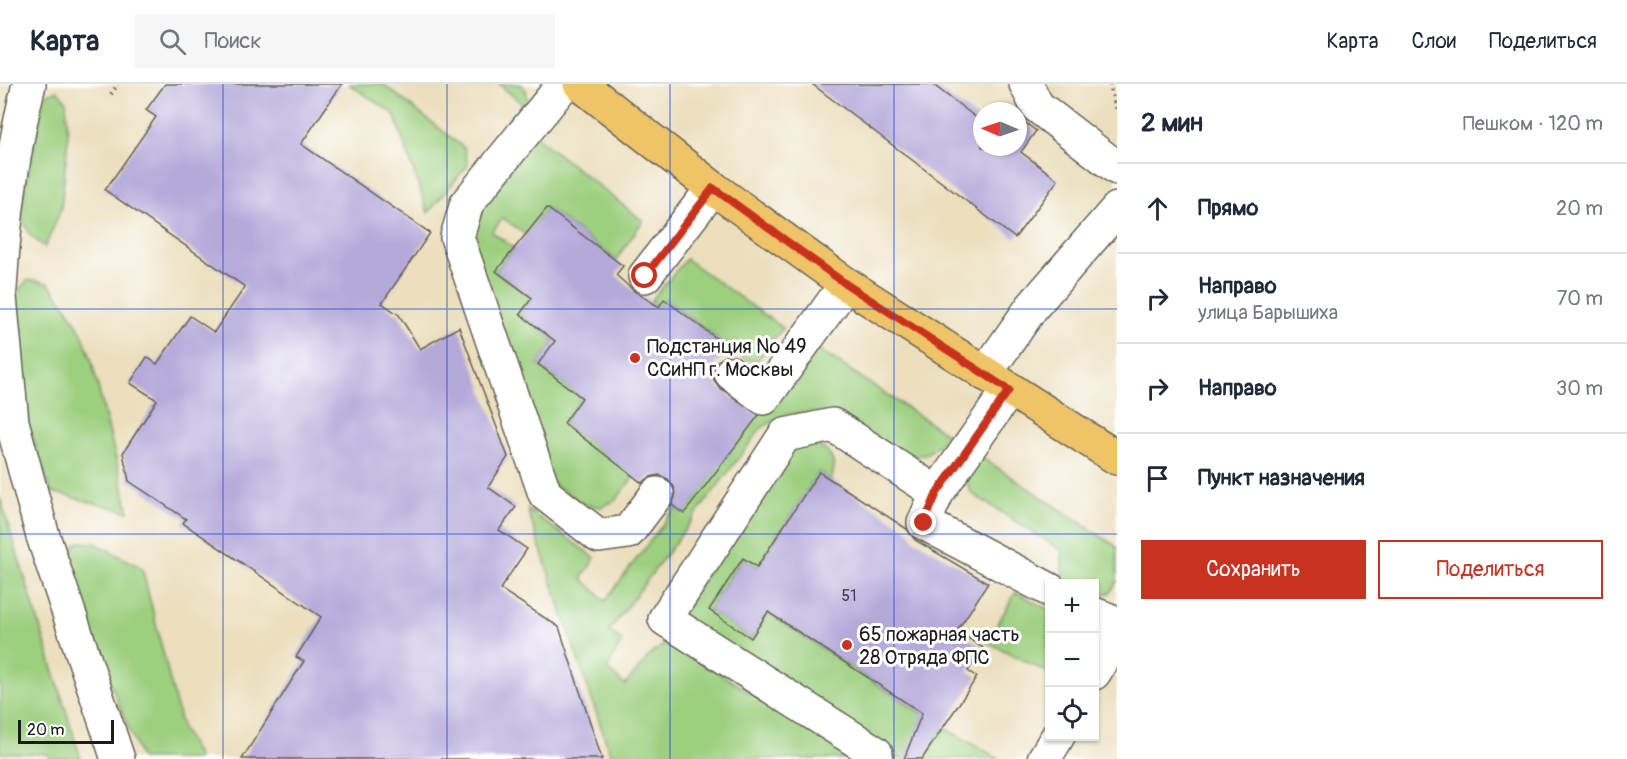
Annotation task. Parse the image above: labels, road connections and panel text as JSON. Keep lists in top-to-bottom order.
{
  "places": ["Подстанция № 49 ССиНП г. Москвы", "65 пожарная часть 28 Отряда ФПС"],
  "house_numbers": ["51"],
  "scale_bar": "20 m",
  "north": "left",
  "page": {
    "header": "Карта",
    "search": "Поиск",
    "nav": ["Карта", "Слои", "Поделиться"],
    "heading": ["2 мин", "Пешком · 120 m"],
    "list": [
      ["Прямо", "20 m"],
      ["Направо", "улица Барышиха", "70 m"],
      ["Направо", "30 m"],
      "Пункт назначения"
    ],
    "buttons": ["Сохранить", "Поделиться"],
    "map_buttons": ["+", "−"],
    "scale": "20 m"
  }
}
